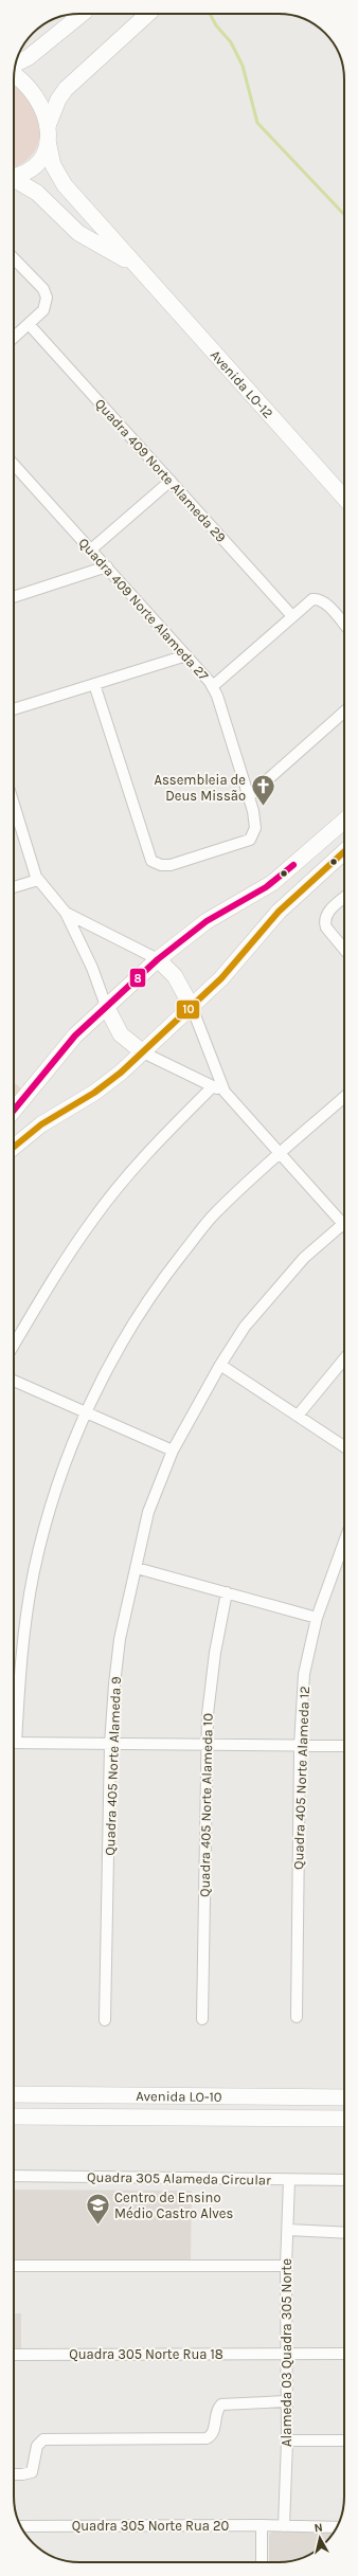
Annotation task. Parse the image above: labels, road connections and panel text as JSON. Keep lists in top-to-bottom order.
{
  "streets": {
    "street": [
      "Avenida LO-12",
      "Quadra 409 Norte Alameda 29",
      "Quadra 409 Norte Alameda 27",
      "Quadra 405 Norte Alameda 9",
      "Quadra 405 Norte Alameda 12",
      "Quadra 405 Norte Alameda 10",
      "Avenida LO-10",
      "Quadra 305 Alameda Circular",
      "Alameda 03 Quadra 305 Norte",
      "Quadra 305 Norte Rua 18",
      "Quadra 305 Norte Rua 20"
    ]
  },
  "crossings": [
    ["Quadra 305 Alameda Circular", "Alameda 03 Quadra 305 Norte"],
    ["Alameda 03 Quadra 305 Norte", "Quadra 305 Norte Rua 18"],
    ["Alameda 03 Quadra 305 Norte", "Quadra 305 Norte Rua 20"]
  ],
  "places": {
    "church": ["Assembleia de Deus Missão"],
    "school or university": ["Centro de Ensino Médio Castro Alves"]
  },
  "lines": ["transit line 10", "transit line 8"],
  "north": "top"
}
